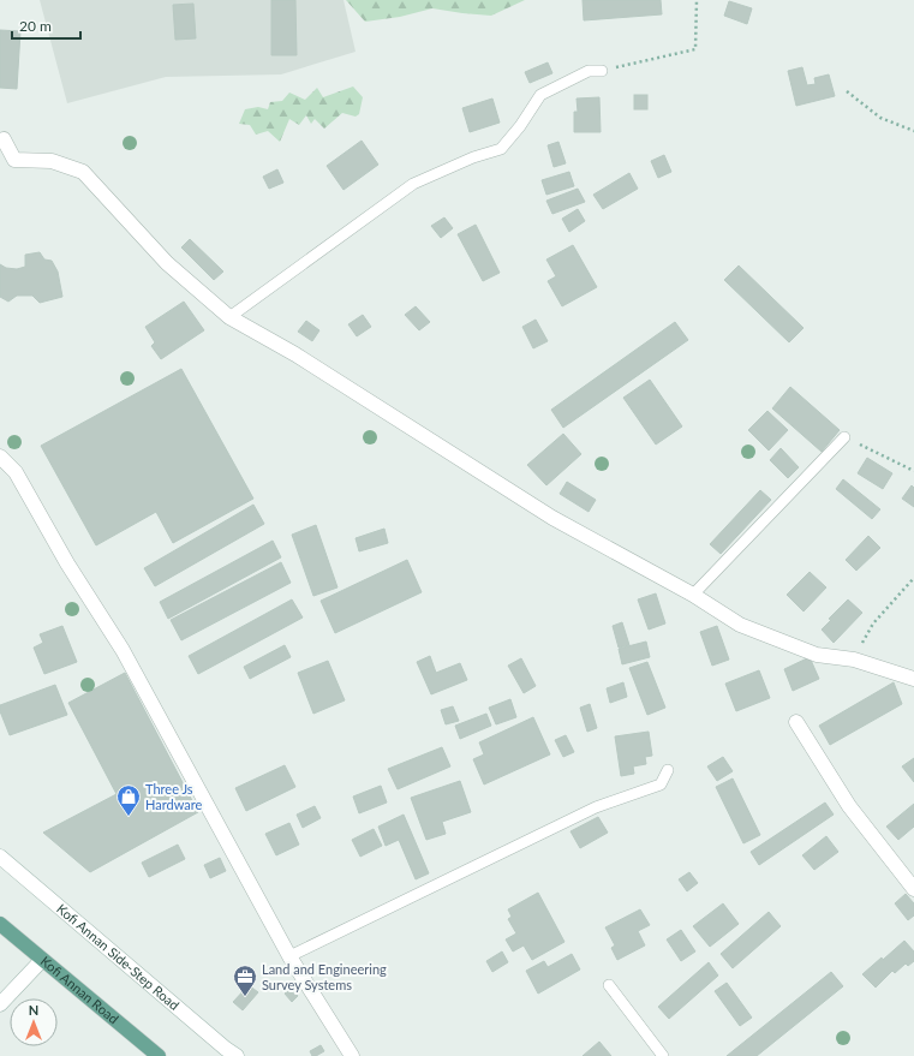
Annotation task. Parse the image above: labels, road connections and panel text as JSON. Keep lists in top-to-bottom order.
{
  "streets": {
    "main road": ["Kofi Annan Road"],
    "street": ["Kofi Annan Side-Step Road"]
  },
  "places": {
    "shop": ["Three Js Hardware"],
    "office": ["Land and Engineering Survey Systems"]
  },
  "scale_bar": "20 m",
  "north": "top"
}
